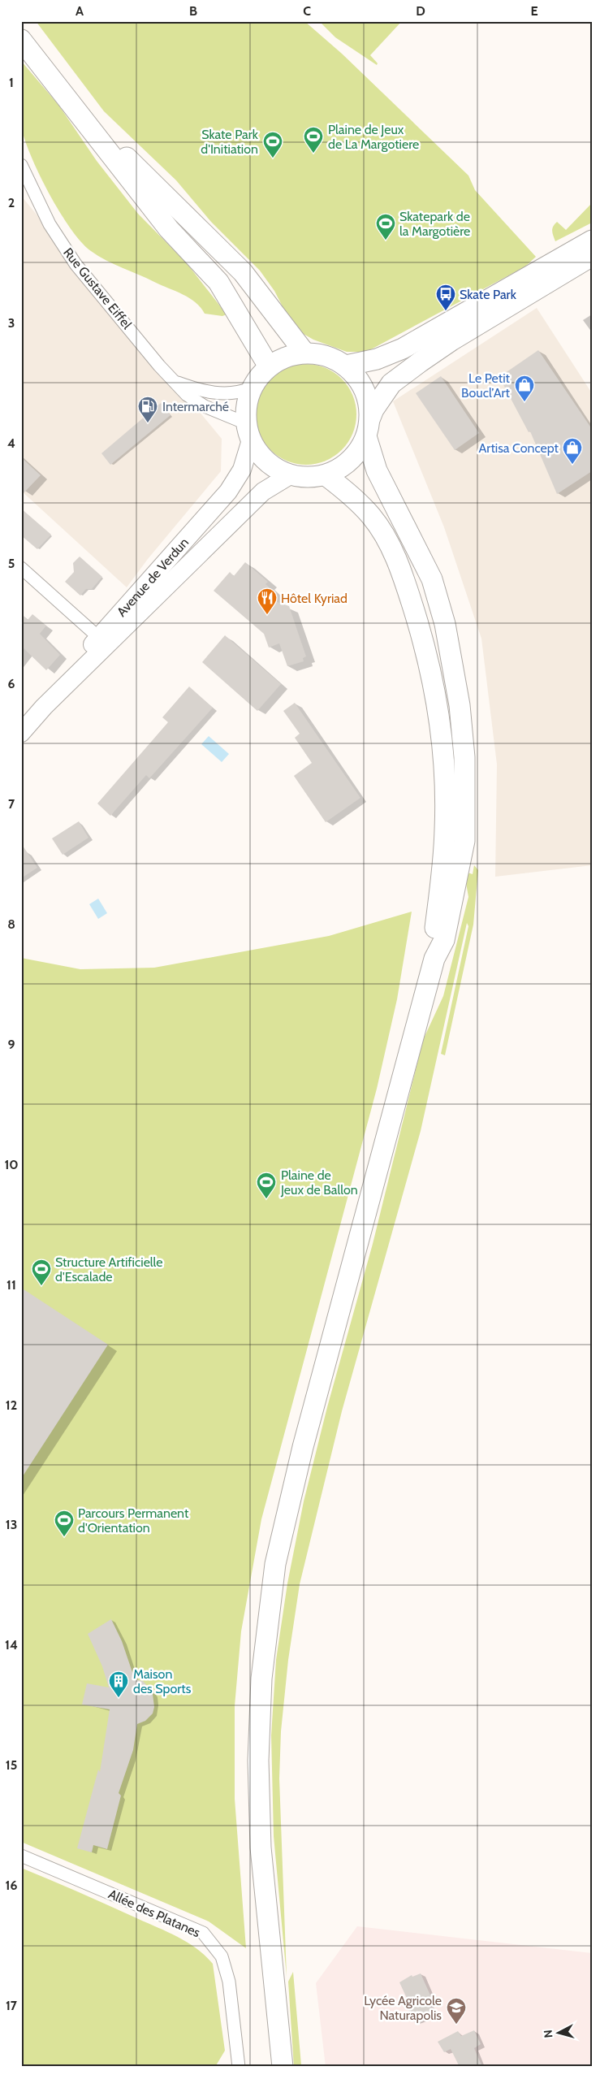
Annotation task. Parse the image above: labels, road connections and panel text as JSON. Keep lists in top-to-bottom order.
{
  "streets": {
    "main road": ["Avenue de Verdun"],
    "street": ["Rue Gustave Eiffel", "Allée des Platanes"]
  },
  "crossings": [
    ["Rue Gustave Eiffel", "Avenue de Verdun"]
  ],
  "places": {
    "sports": [
      "Plaine de Jeux de La Margotiere",
      "Skate Park d'Initiation",
      "Skatepark de la Margotière",
      "Plaine de Jeux de Ballon",
      "Structure Artificielle d'Escalade",
      "Parcours Permanent d'Orientation"
    ],
    "bus stop": ["Skate Park"],
    "shop": ["Le Petit Boucl’Art", "Artisa Concept"],
    "fuel station": ["Intermarché"],
    "restaurant": ["Hôtel Kyriad"],
    "building": ["Maison des Sports"],
    "school or university": ["Lycée Agricole Naturapolis"]
  },
  "north": "left",
  "grid": {
    "columns": [
      "A",
      "B",
      "C",
      "D",
      "E"
    ],
    "rows": [
      "1",
      "2",
      "3",
      "4",
      "5",
      "6",
      "7",
      "8",
      "9",
      "10",
      "11",
      "12",
      "13",
      "14",
      "15",
      "16",
      "17"
    ]
  }
}
